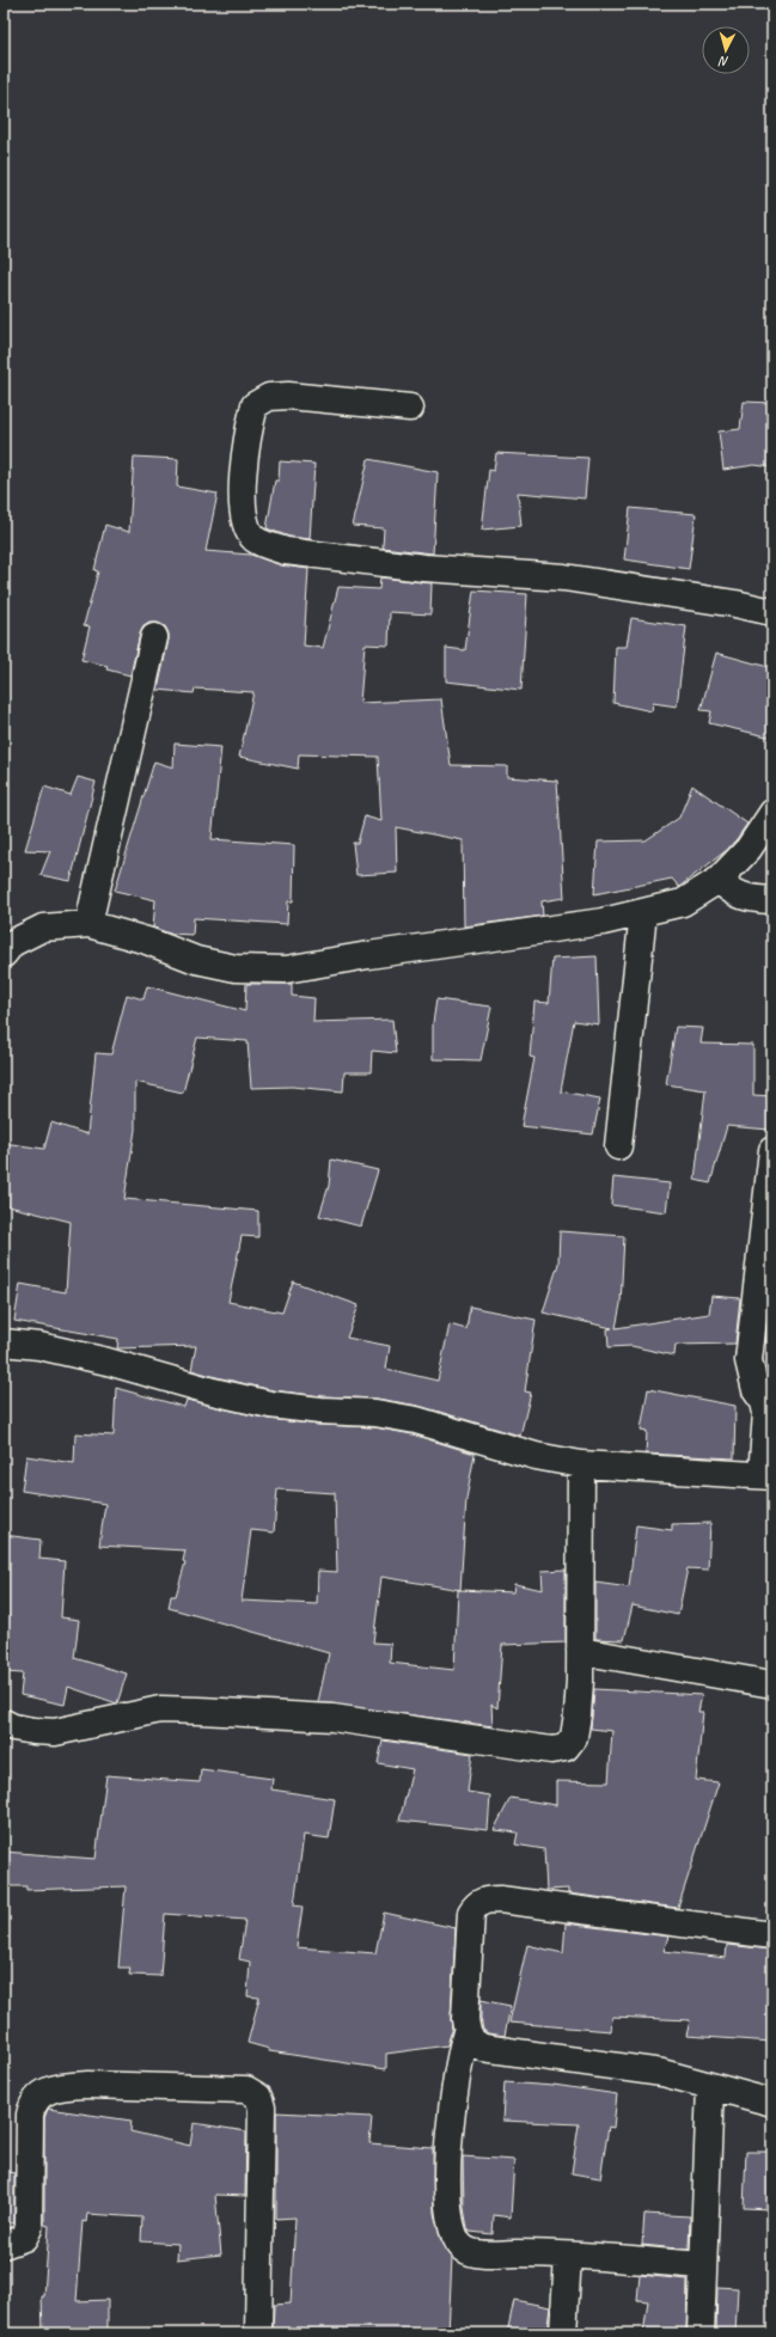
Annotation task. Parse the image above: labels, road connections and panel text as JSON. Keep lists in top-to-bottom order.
{
  "north": "bottom"
}
